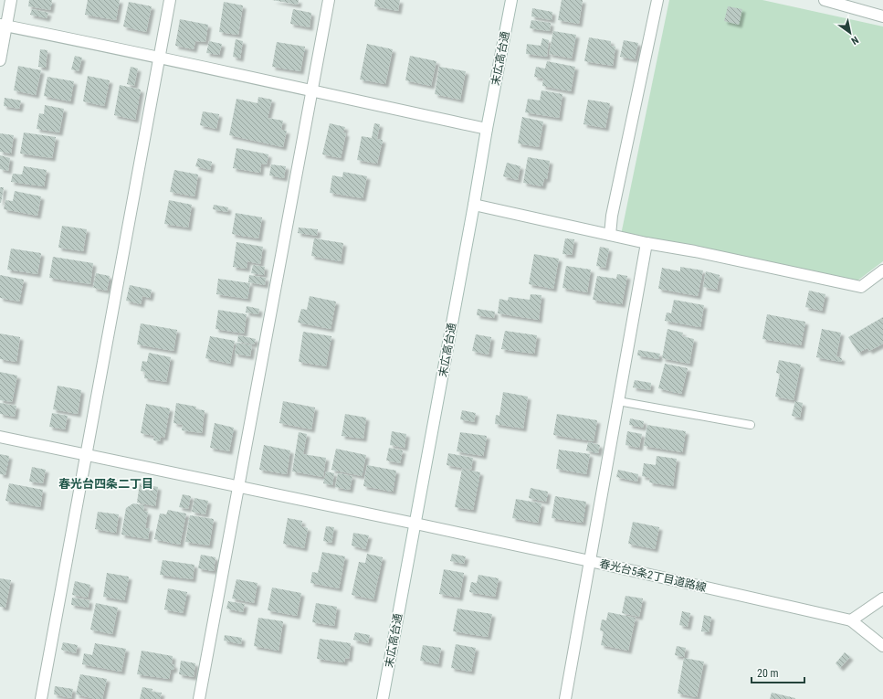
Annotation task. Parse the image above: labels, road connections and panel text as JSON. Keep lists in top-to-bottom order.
{
  "streets": {
    "street": ["末広高台通", "春光台5条2丁目道路線"]
  },
  "crossings": [
    ["末広高台通", "春光台5条2丁目道路線"]
  ],
  "districts": ["春光台四条二丁目"],
  "scale_bar": "20 m",
  "north": "bottom right"
}
